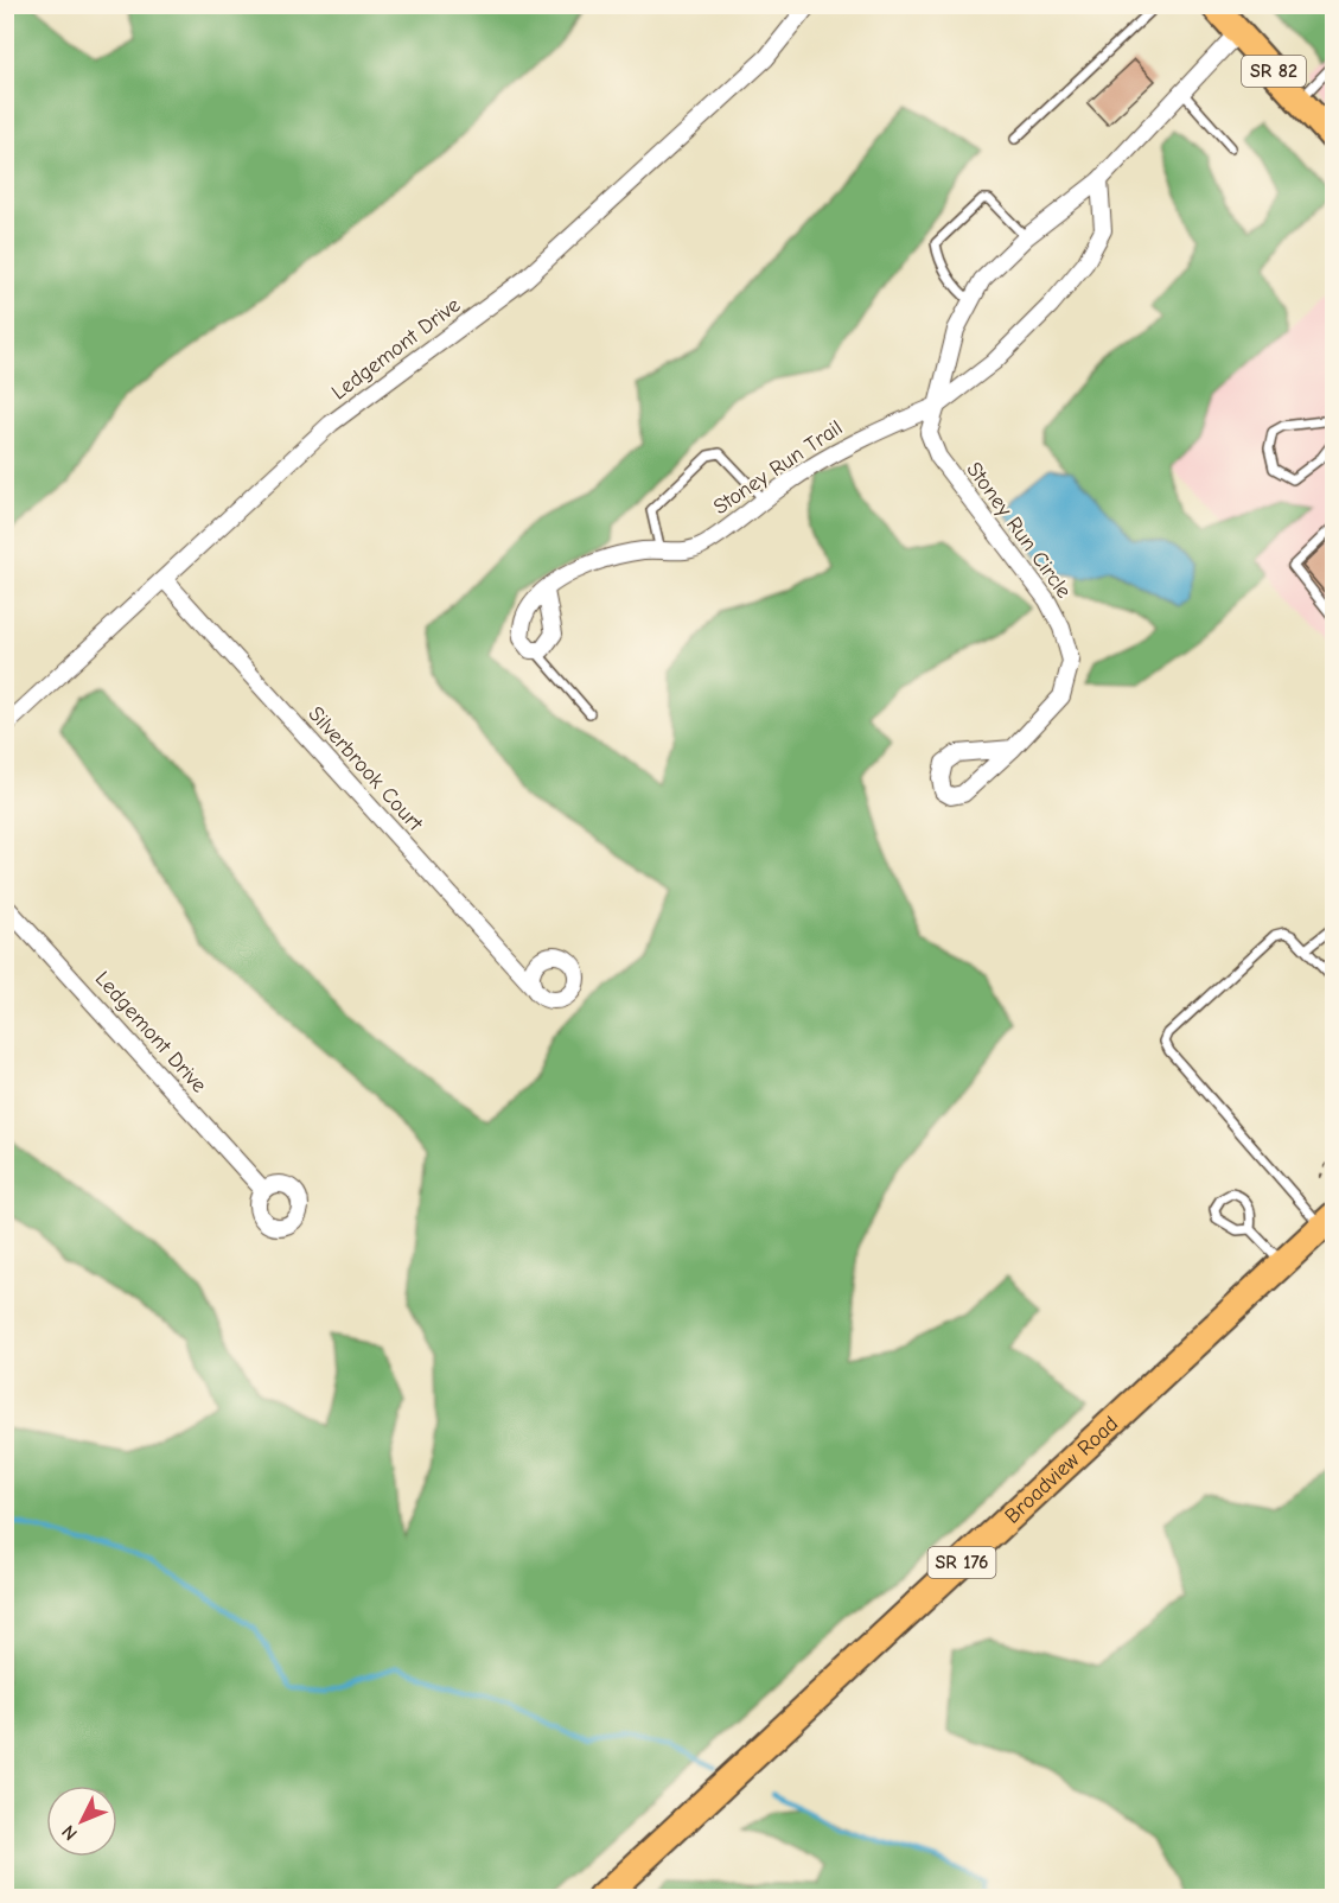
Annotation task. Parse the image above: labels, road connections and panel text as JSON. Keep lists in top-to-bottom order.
{
  "streets": {
    "main road": ["SR 82", "Broadview Road", "SR 176"],
    "street": [
      "Ledgemont Drive",
      "Stoney Run Trail",
      "Stoney Run Circle",
      "Silverbrook Court"
    ]
  },
  "crossings": [
    ["Ledgemont Drive", "Silverbrook Court"],
    ["Stoney Run Trail", "Stoney Run Circle"]
  ],
  "north": "bottom left"
}
